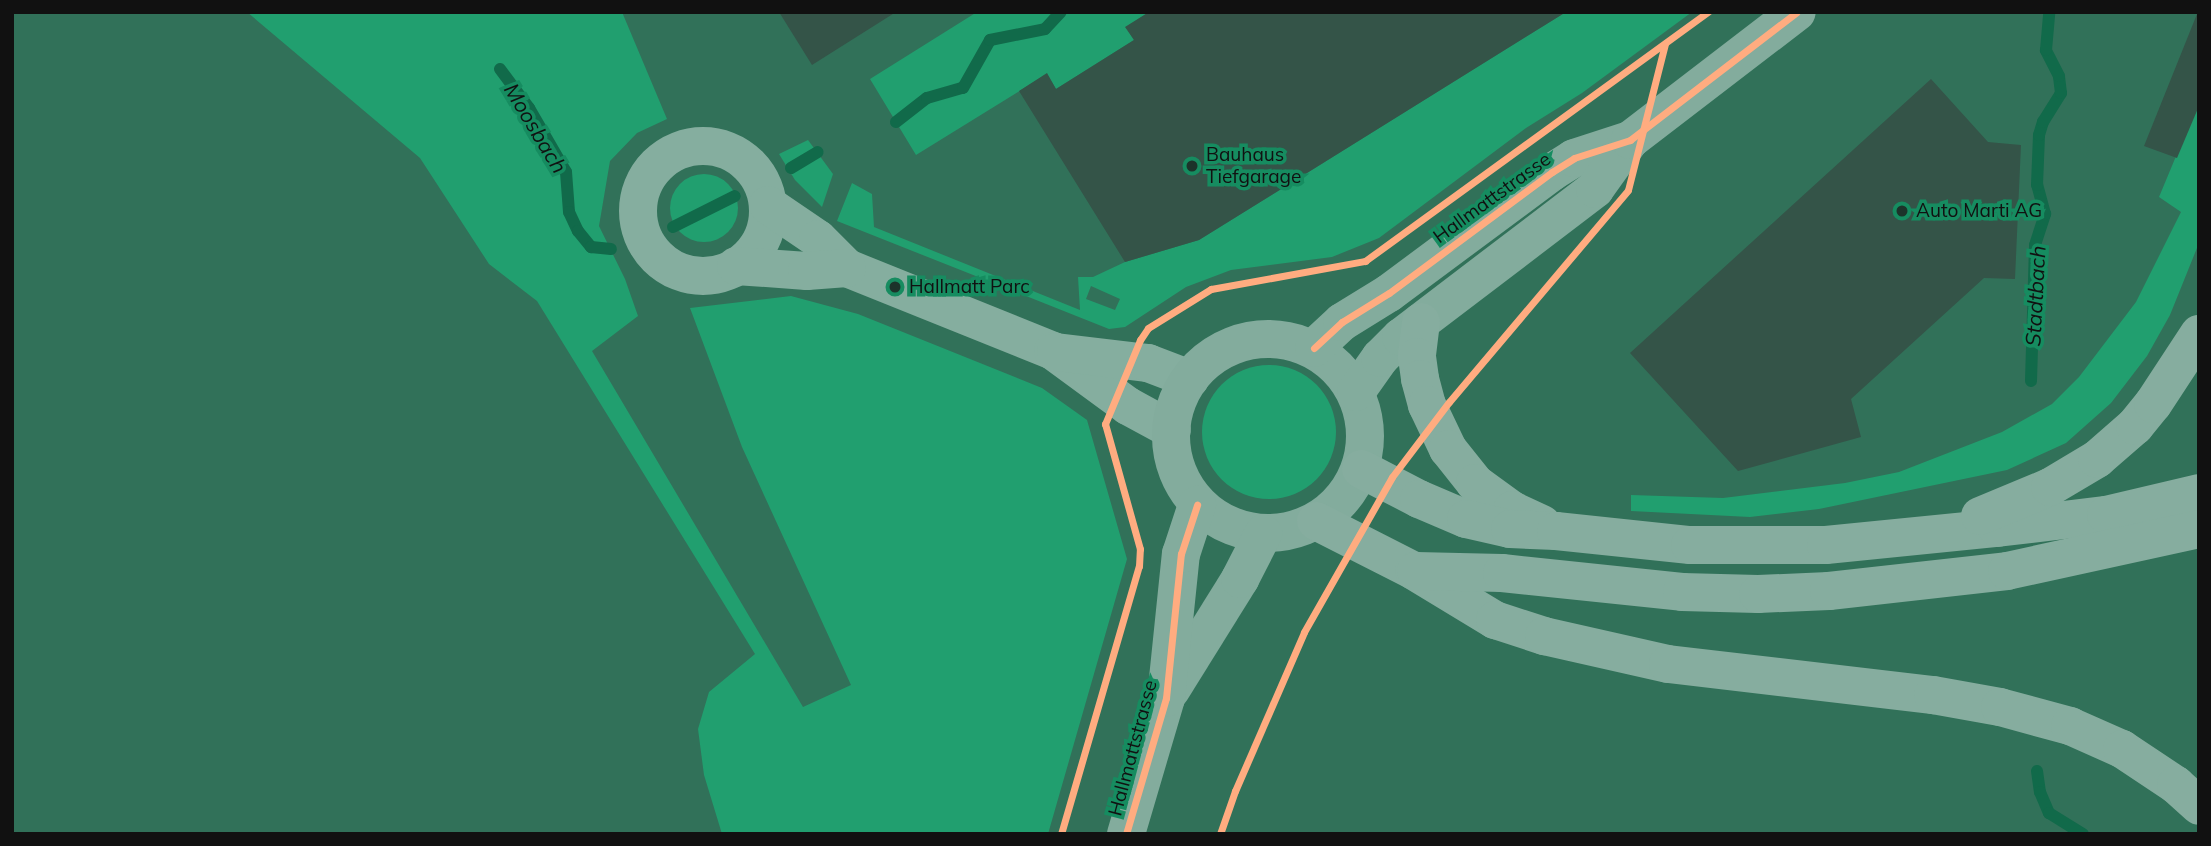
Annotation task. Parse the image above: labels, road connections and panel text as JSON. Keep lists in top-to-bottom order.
{
  "streets": {
    "main road": ["Hallmattstrasse"]
  },
  "water": ["Moosbach", "Stadtbach"],
  "places": ["Bauhaus Tiefgarage", "Auto Marti AG", "Hallmatt Parc"]
}
